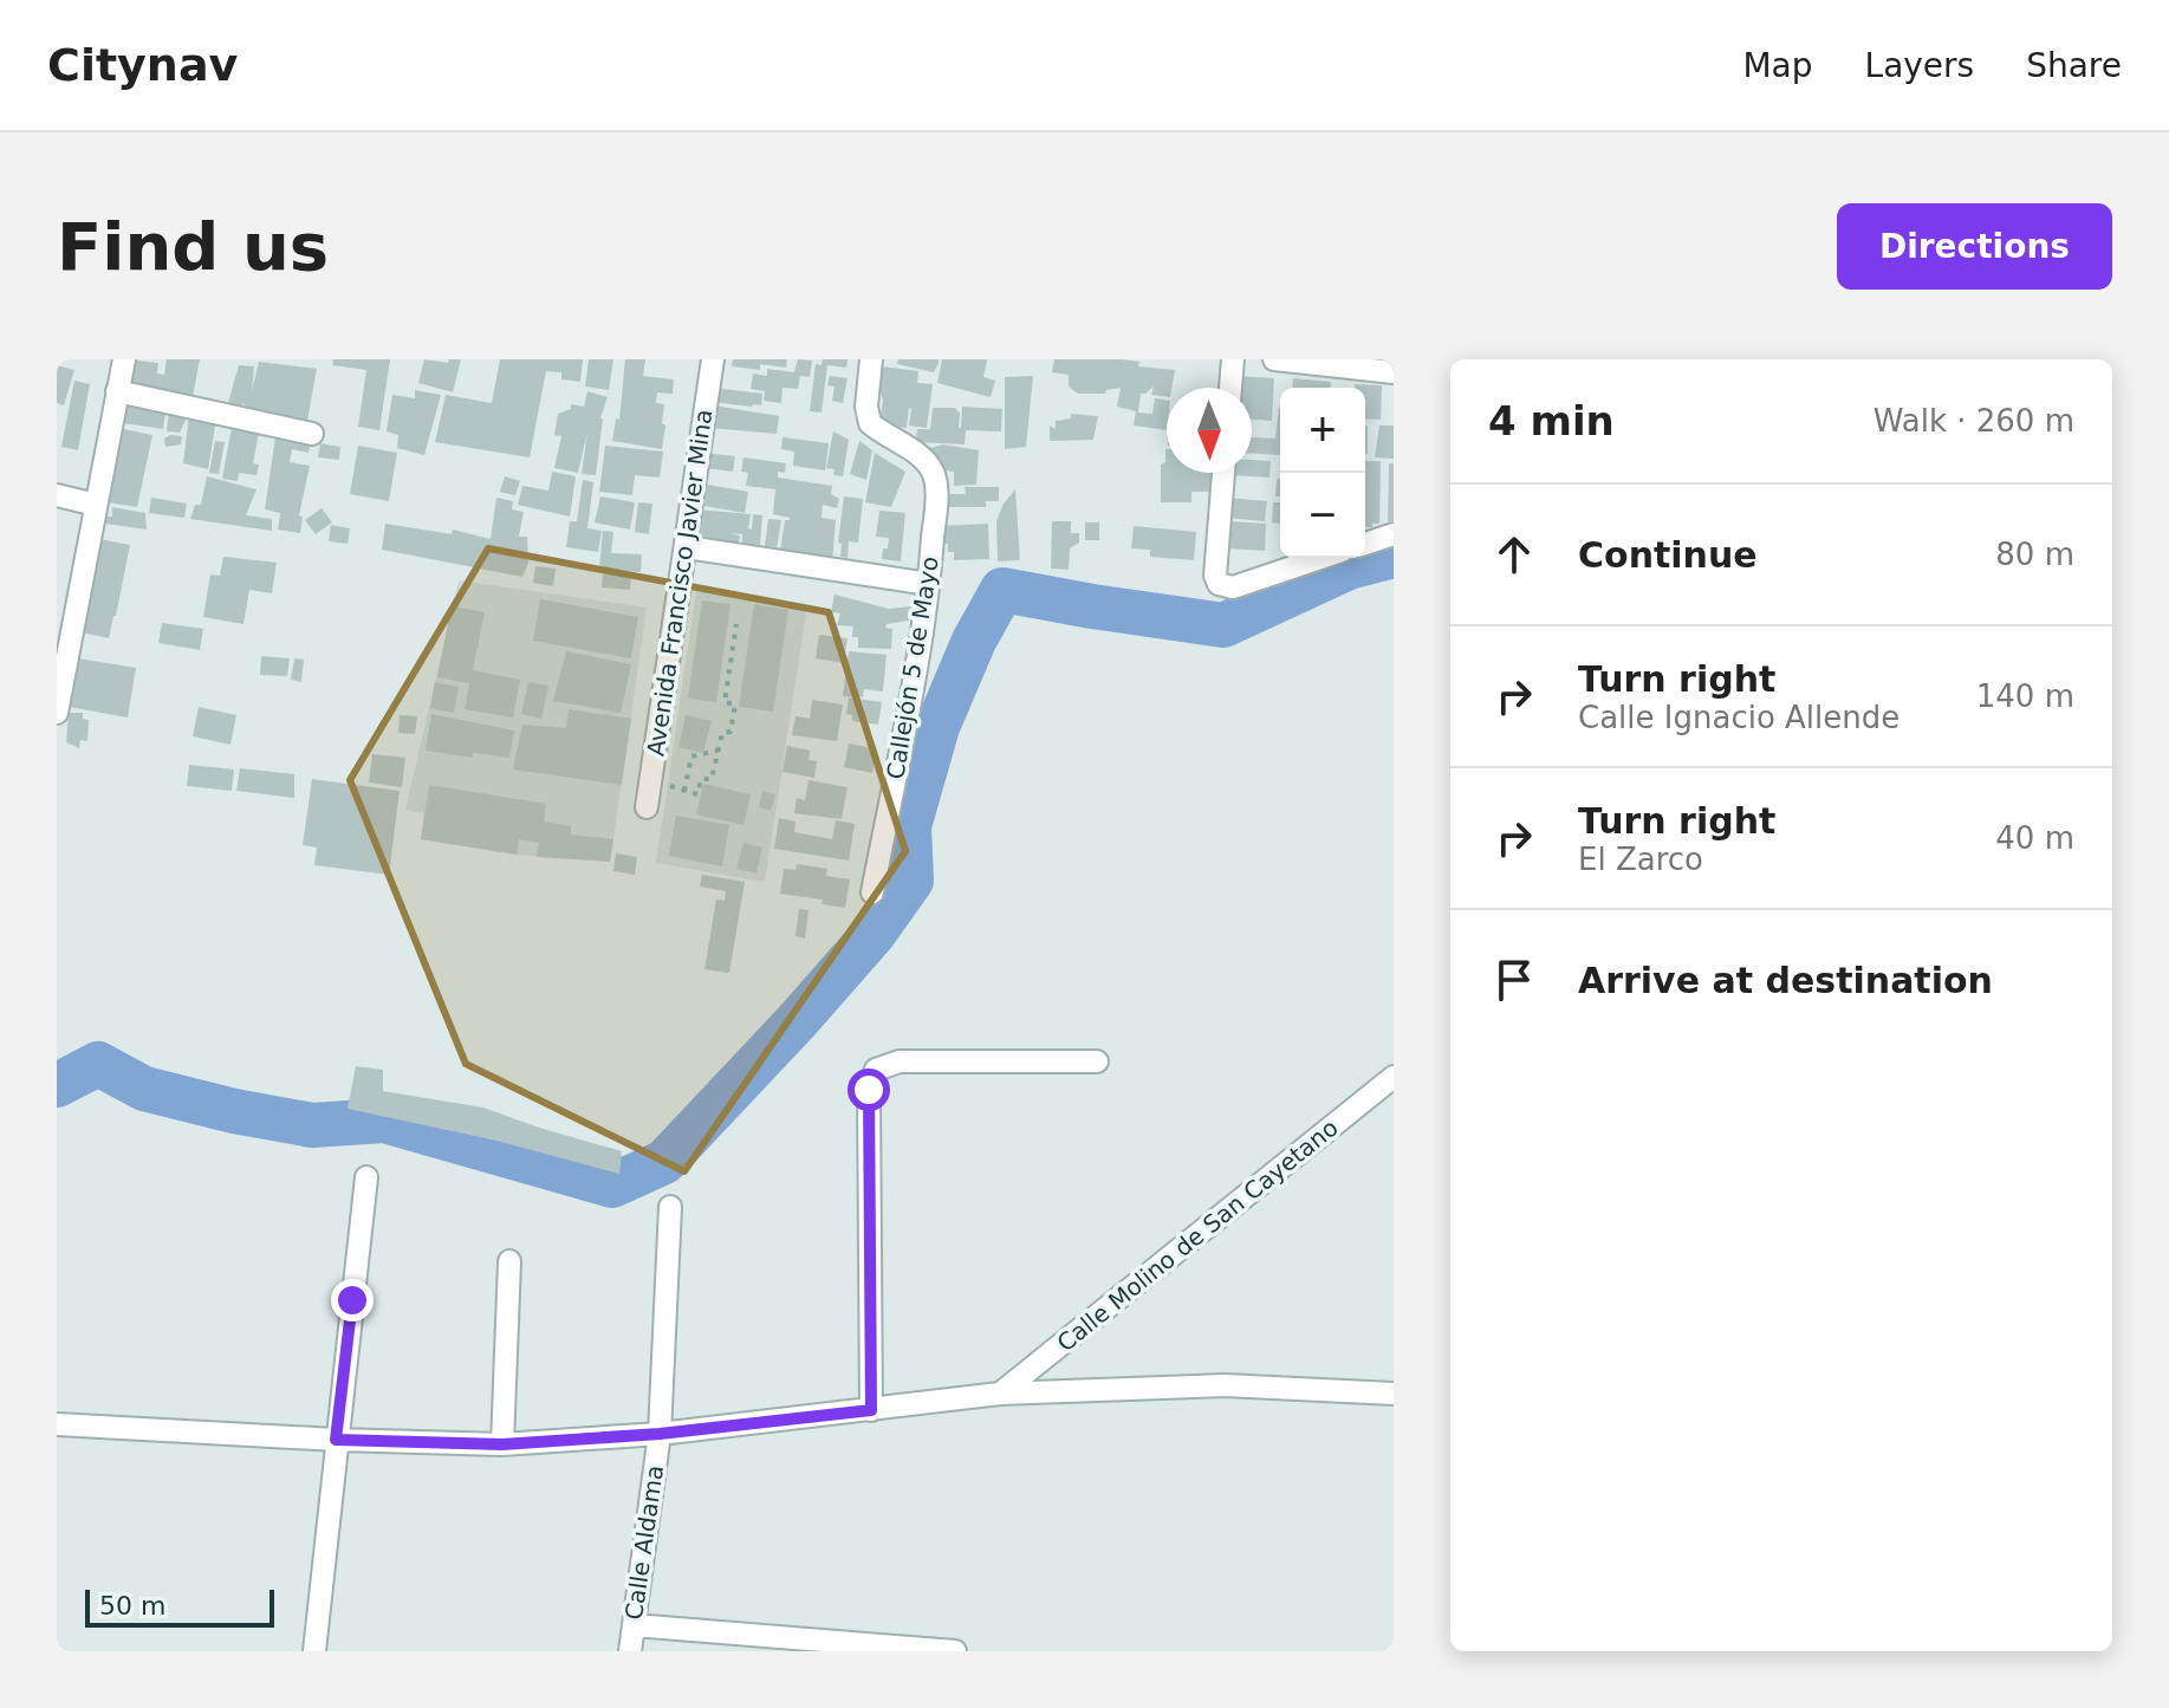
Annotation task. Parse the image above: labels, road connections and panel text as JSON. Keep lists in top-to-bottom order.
{
  "streets": {
    "street": [
      "Avenida Francisco Javier Mina",
      "Callejón 5 de Mayo",
      "Calle Molino de San Cayetano",
      "Calle Aldama"
    ]
  },
  "scale_bar": "50 m",
  "north": "bottom",
  "page": {
    "header": "Citynav",
    "nav": ["Map", "Layers", "Share"],
    "buttons": "Directions",
    "title": "Find us",
    "heading": ["4 min", "Walk · 260 m"],
    "map_buttons": ["+", "−"],
    "list": [
      ["Continue", "80 m"],
      ["Turn right", "Calle Ignacio Allende", "140 m"],
      ["Turn right", "El Zarco", "40 m"],
      "Arrive at destination"
    ],
    "scale": "50 m"
  }
}
